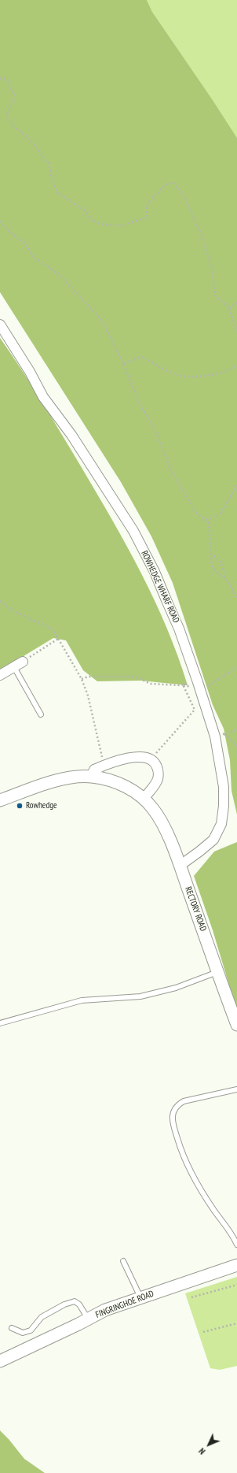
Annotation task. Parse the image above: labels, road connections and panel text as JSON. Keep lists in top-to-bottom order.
{
  "streets": {
    "street": ["ROWHEDGE WHARF ROAD", "RECTORY ROAD", "FINGRINGHOE ROAD"]
  },
  "crossings": [
    ["ROWHEDGE WHARF ROAD", "RECTORY ROAD"]
  ],
  "places": ["Rowhedge"],
  "north": "bottom left"
}
